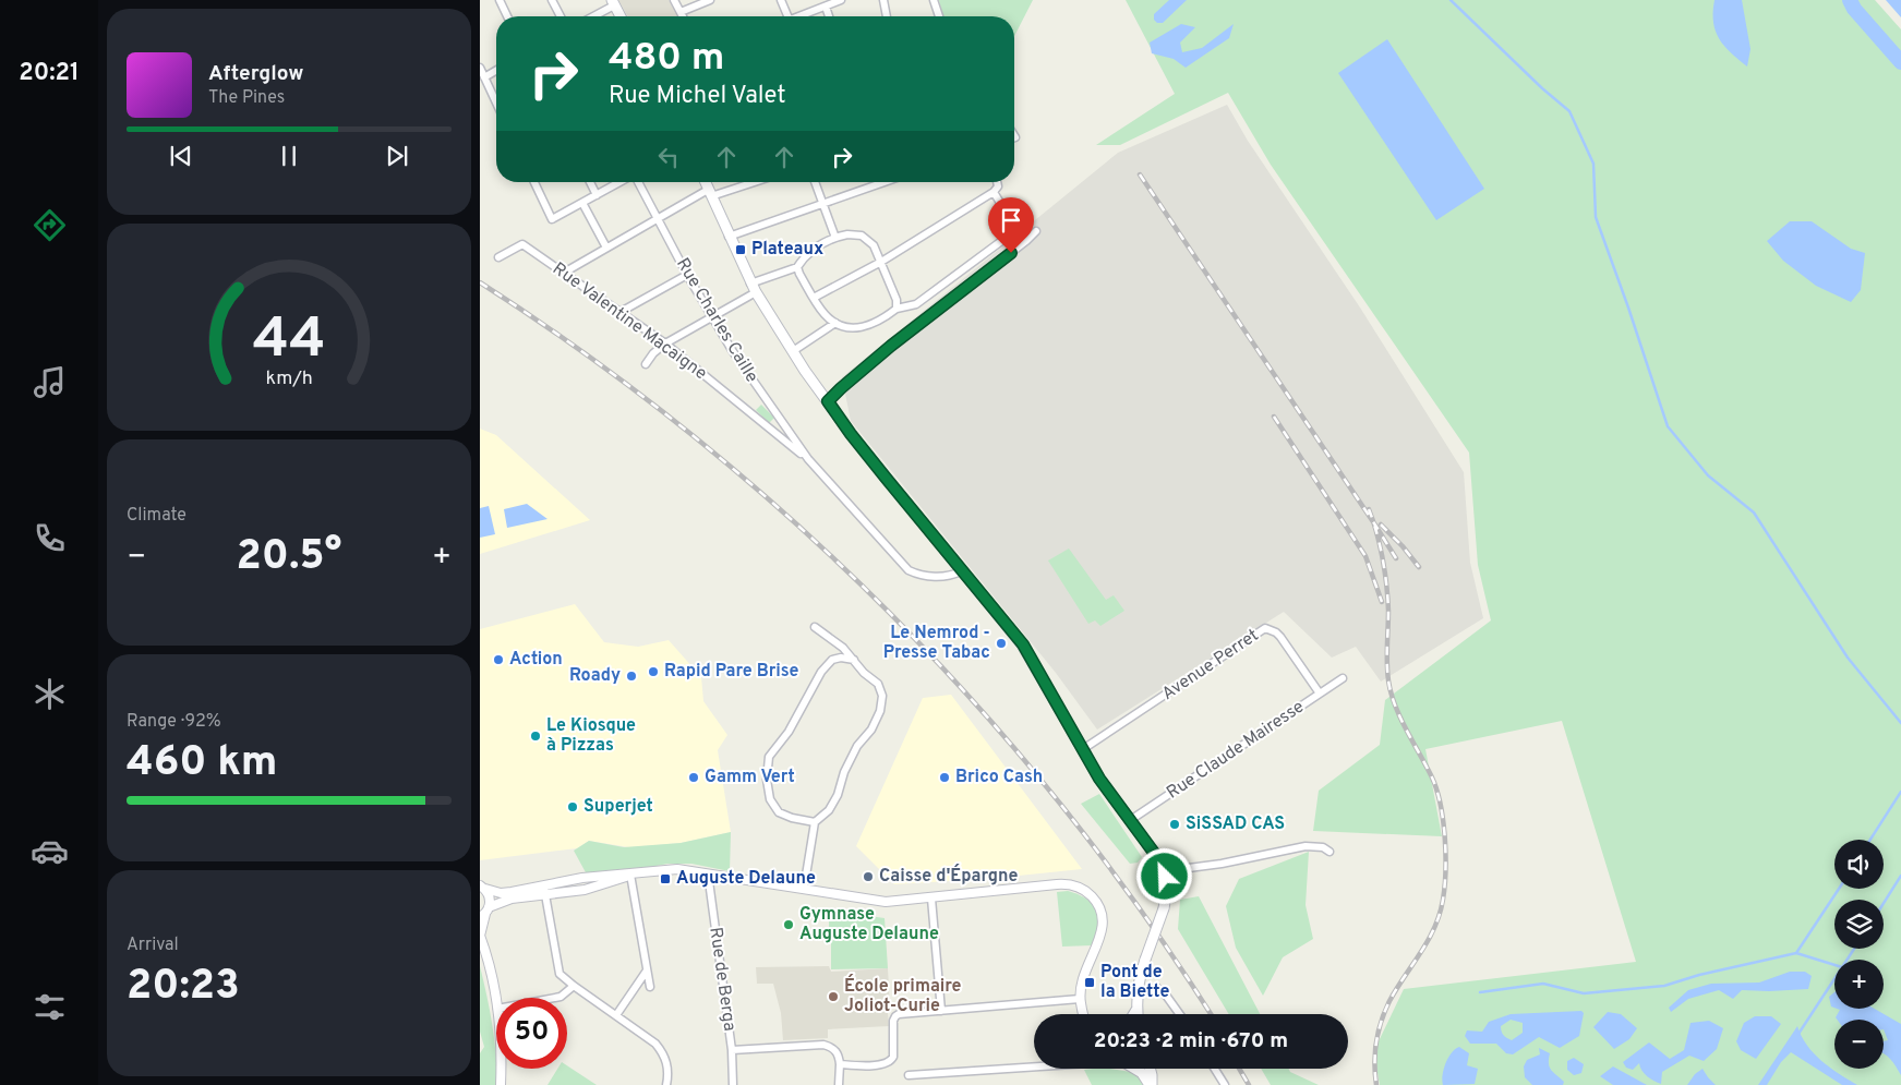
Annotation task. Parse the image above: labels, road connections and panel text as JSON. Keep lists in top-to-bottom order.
{
  "streets": {
    "street": [
      "Rue Charles Caille",
      "Rue Valentine Macaigne",
      "Avenue Perret",
      "Rue Claude Mairesse",
      "Rue de Berga"
    ]
  },
  "crossings": [
    ["Rue Charles Caille", "Rue Valentine Macaigne"],
    ["Avenue Perret", "Rue Claude Mairesse"]
  ],
  "places": {
    "transit": ["Plateaux", "Auguste Delaune", "Pont de la Biette"],
    "other": [
      "Le Nemrod - Presse Tabac",
      "Action",
      "Rapid Pare Brise",
      "Roady",
      "Le Kiosque à Pizzas",
      "Gamm Vert",
      "Brico Cash",
      "Superjet",
      "SiSSAD CAS",
      "Caisse d'Épargne",
      "Gymnase Auguste Delaune",
      "École primaire Joliot-Curie"
    ]
  },
  "page": {
    "tabs": "20:21",
    "turn": ["480 m", "Rue Michel Valet"],
    "song": ["Afterglow", "The Pines"],
    "tile": [
      "Climate",
      ["Range · 92%", "460 km"],
      ["Arrival", "20:23"]
    ],
    "heat": ["−", "20.5°", "+"],
    "map_buttons": ["+", "−"],
    "limit": "50",
    "trip": "20:23 · 2 min · 670 m",
    "gauge": ["44", "km/h"]
  }
}
